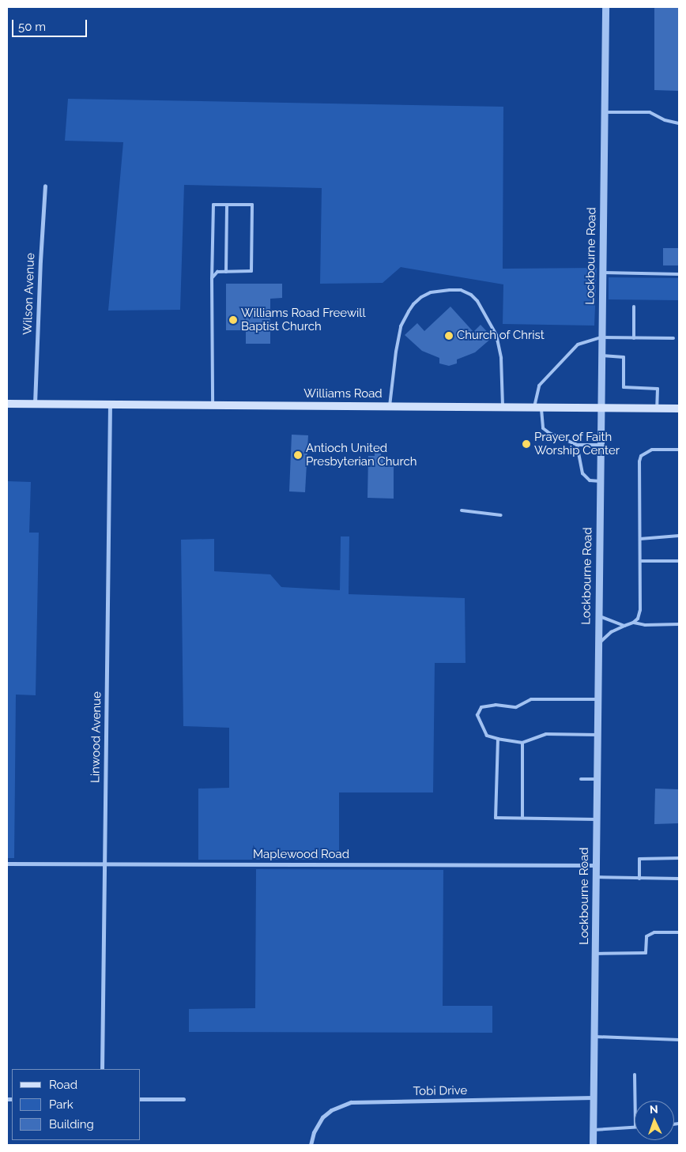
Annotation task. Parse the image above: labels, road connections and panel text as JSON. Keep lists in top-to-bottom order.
{
  "streets": {
    "main road": ["Williams Road"],
    "street": [
      "Lockbourne Road",
      "Wilson Avenue",
      "Linwood Avenue",
      "Maplewood Road",
      "Tobi Drive"
    ]
  },
  "crossings": [
    ["Lockbourne Road", "Williams Road"],
    ["Lockbourne Road", "Maplewood Road"],
    ["Lockbourne Road", "Tobi Drive"],
    ["Wilson Avenue", "Williams Road"],
    ["Williams Road", "Linwood Avenue"],
    ["Linwood Avenue", "Maplewood Road"]
  ],
  "places": [
    "Williams Road Freewill Baptist Church",
    "Church of Christ",
    "Prayer of Faith Worship Center",
    "Antioch United Presbyterian Church"
  ],
  "legend": ["Road", "Park", "Building"],
  "scale_bar": "50 m",
  "north": "top"
}
